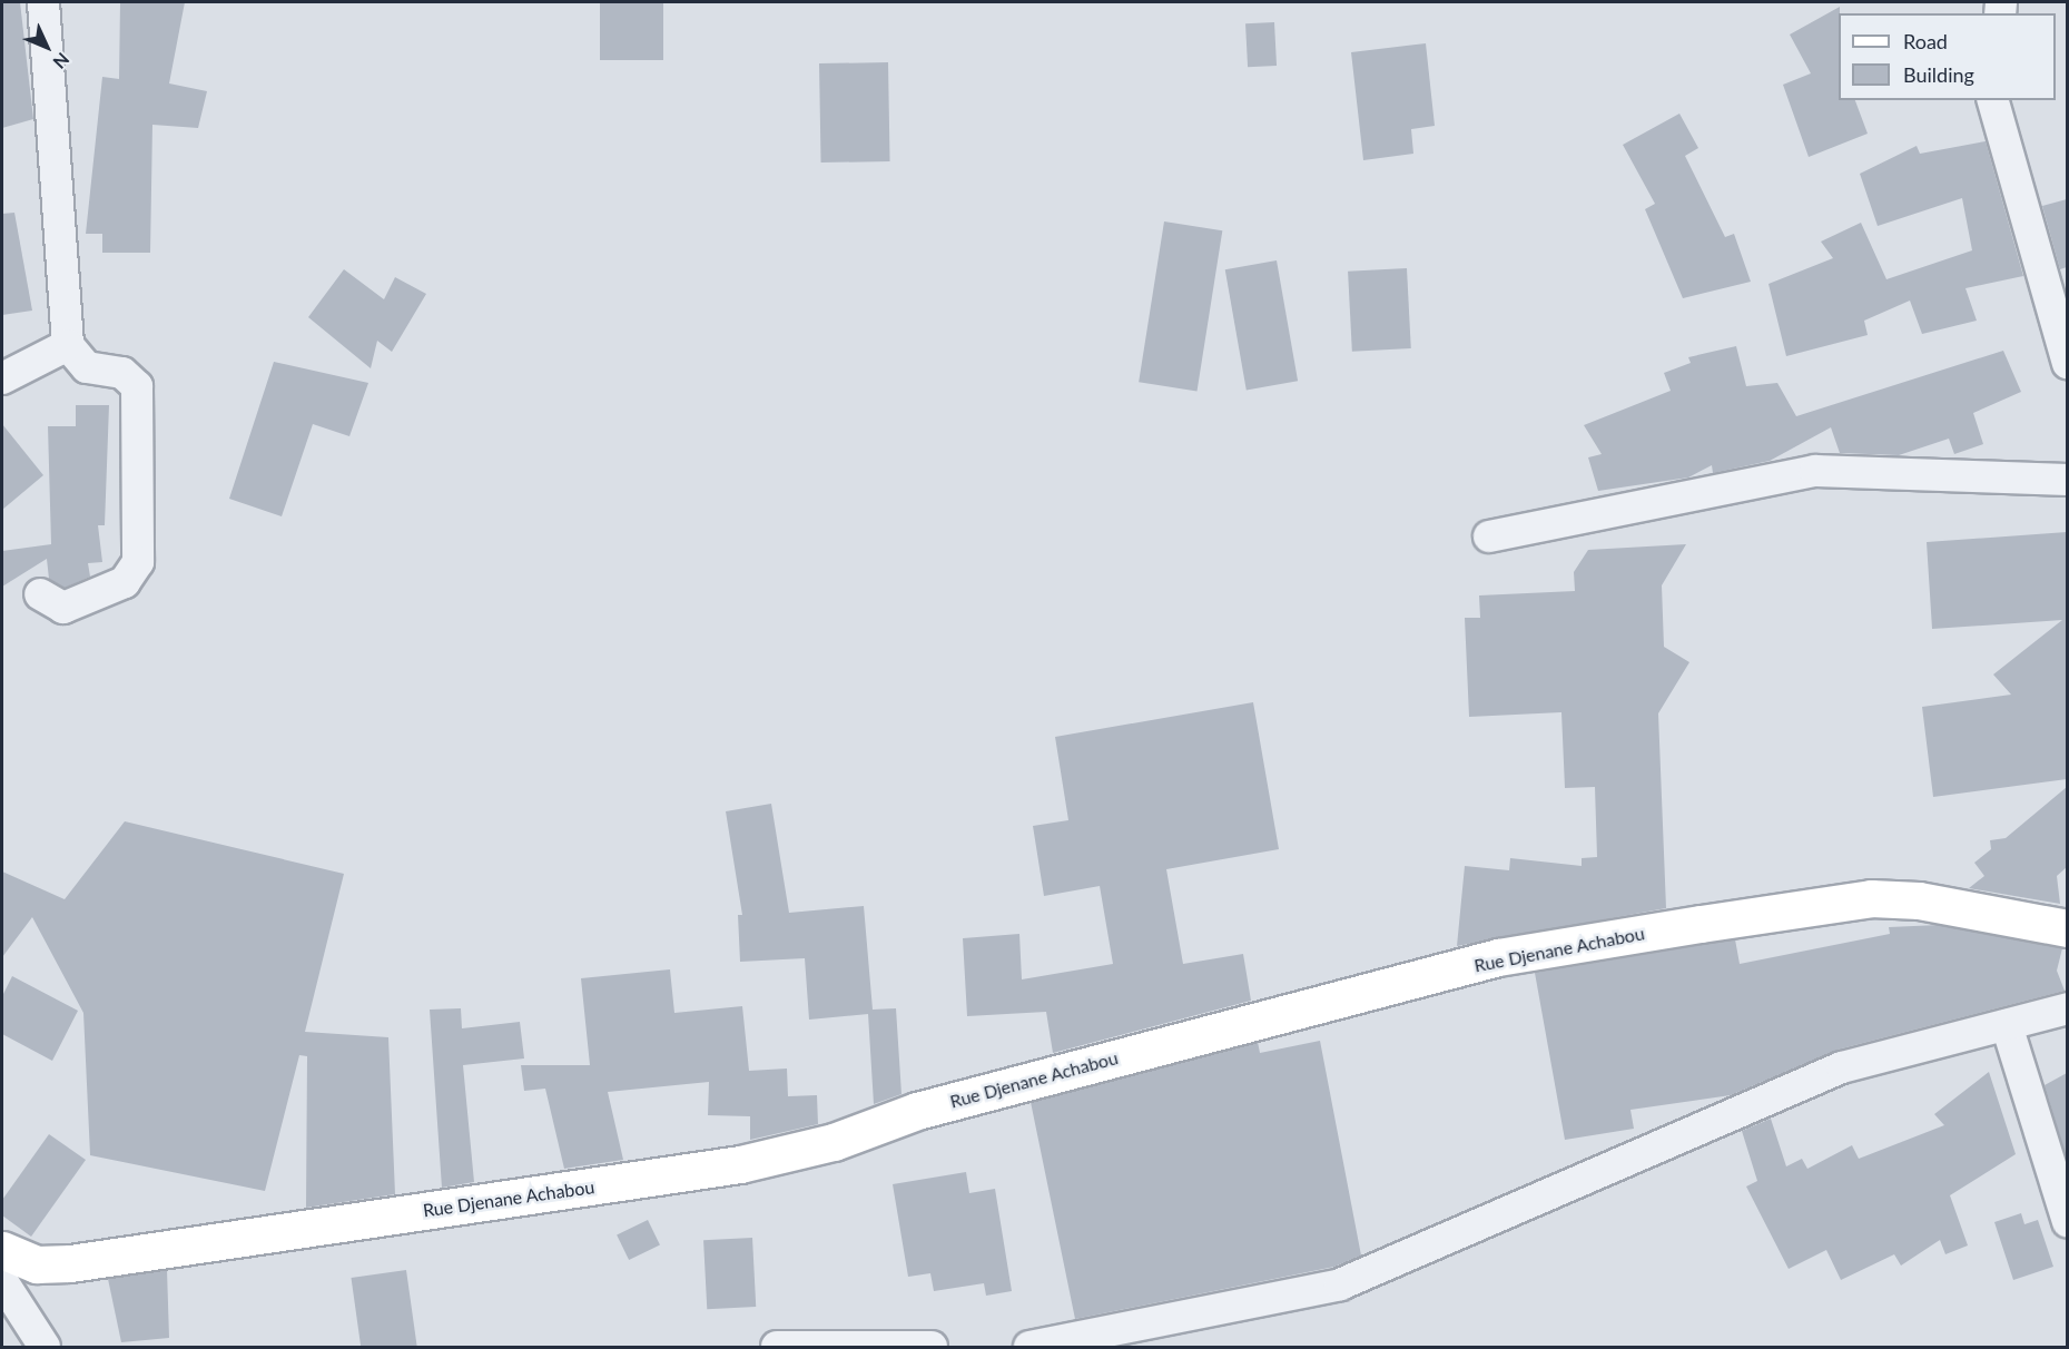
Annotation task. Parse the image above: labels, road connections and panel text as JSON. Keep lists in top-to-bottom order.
{
  "streets": {
    "main road": ["Rue Djenane Achabou"]
  },
  "legend": ["Road", "Building"],
  "north": "bottom right"
}
